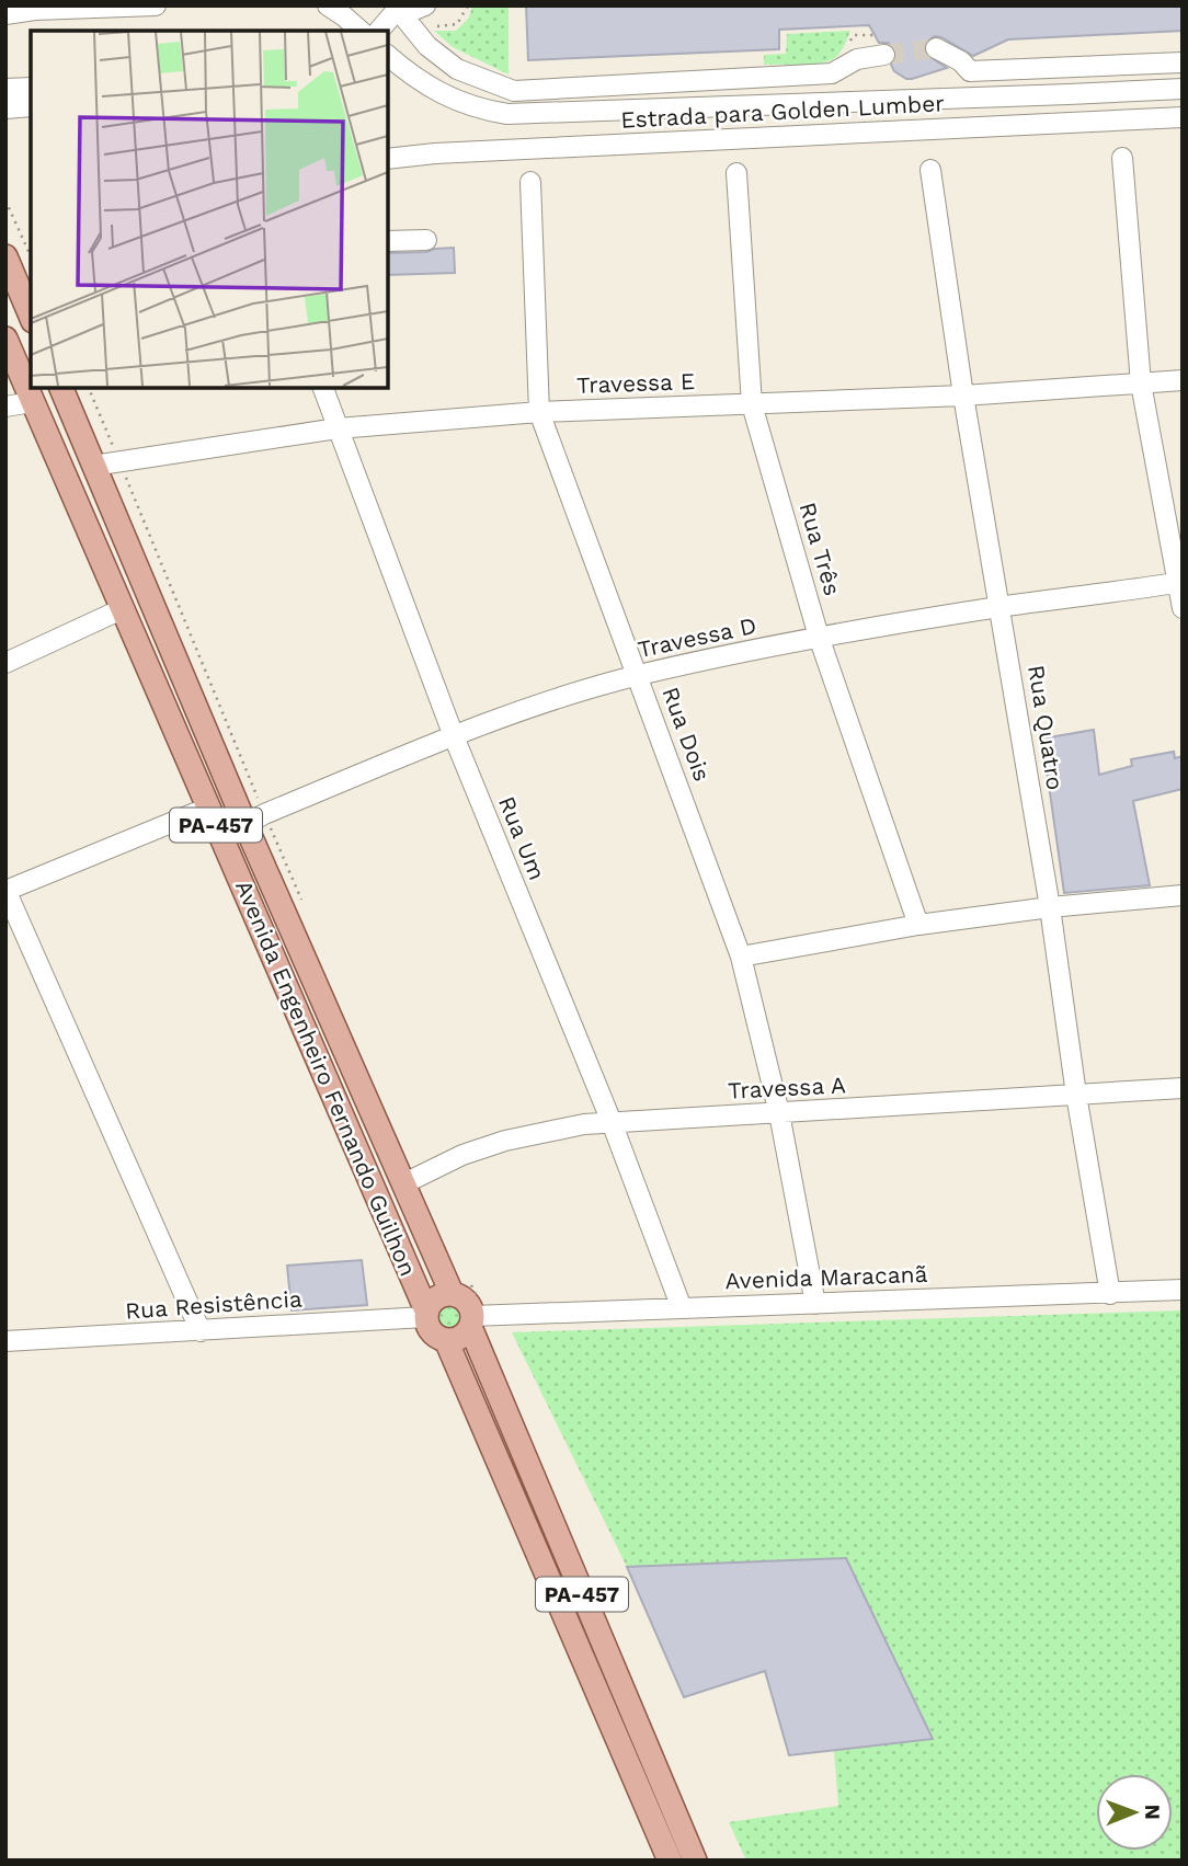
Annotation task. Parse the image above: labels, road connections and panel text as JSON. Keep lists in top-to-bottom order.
{
  "streets": {
    "main road": ["PA-457", "Avenida Engenheiro Fernando Guilhon"],
    "street": [
      "Estrada para Golden Lumber",
      "Travessa E",
      "Rua Três",
      "Travessa D",
      "Rua Quatro",
      "Rua Dois",
      "Rua Um",
      "Travessa A",
      "Avenida Maracanã",
      "Rua Resistência"
    ]
  },
  "crossings": [
    ["Travessa E", "Rua Três"],
    ["Travessa E", "Rua Quatro"],
    ["Travessa E", "Rua Dois"],
    ["Travessa E", "Rua Um"],
    ["Travessa E", "Avenida Engenheiro Fernando Guilhon"],
    ["Rua Três", "Travessa D"],
    ["Travessa D", "Rua Quatro"],
    ["Travessa D", "Rua Dois"],
    ["Travessa D", "Rua Um"],
    ["Travessa D", "Avenida Engenheiro Fernando Guilhon"],
    ["Rua Quatro", "Travessa A"],
    ["Rua Quatro", "Avenida Maracanã"],
    ["Rua Dois", "Travessa A"],
    ["Rua Dois", "Avenida Maracanã"],
    ["Rua Um", "Travessa A"],
    ["Rua Um", "Avenida Maracanã"],
    ["Avenida Engenheiro Fernando Guilhon", "Travessa A"],
    ["Avenida Engenheiro Fernando Guilhon", "Avenida Maracanã"],
    ["Avenida Engenheiro Fernando Guilhon", "Rua Resistência"],
    ["Avenida Maracanã", "Rua Resistência"]
  ],
  "north": "right"
}
